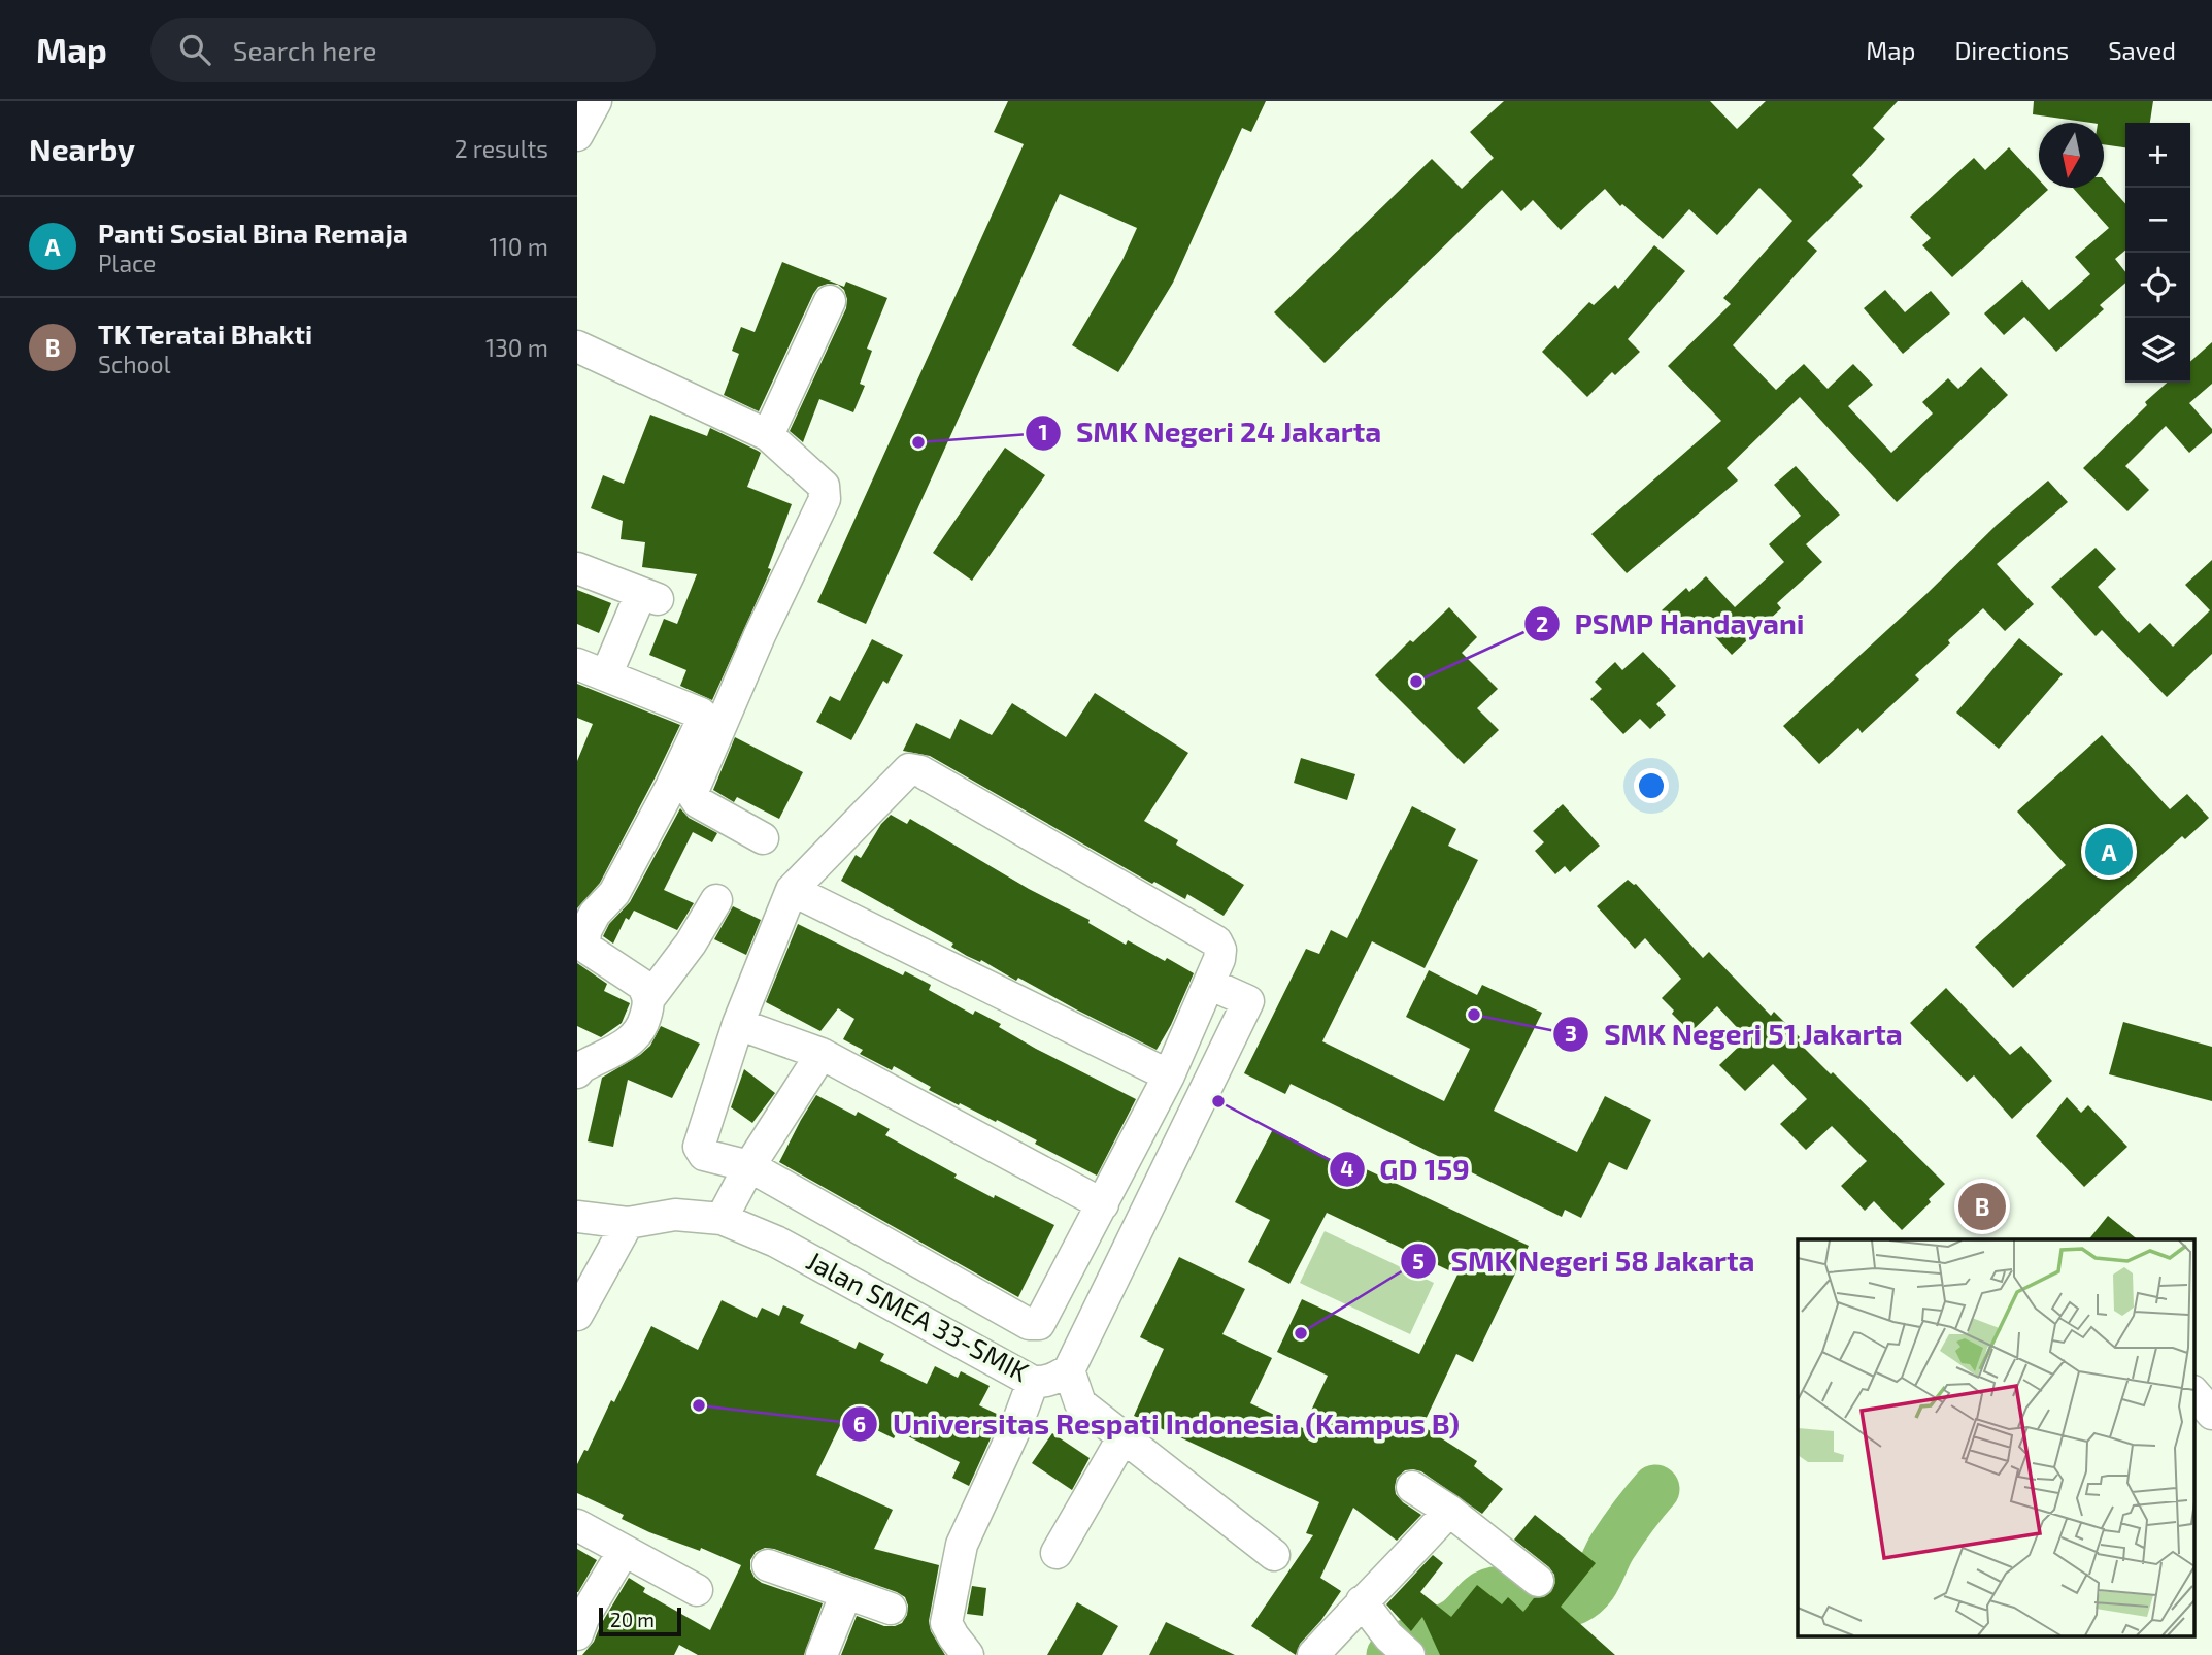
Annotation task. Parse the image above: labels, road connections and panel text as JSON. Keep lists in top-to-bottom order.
{
  "streets": {
    "street": ["Jalan SMEA 33-SMIK"]
  },
  "places": [
    "SMK Negeri 24 Jakarta",
    "PSMP Handayani",
    "SMK Negeri 51 Jakarta",
    "GD 159",
    "SMK Negeri 58 Jakarta",
    "Universitas Respati Indonesia (Kampus B)"
  ],
  "scale_bar": "20 m",
  "north": "bottom",
  "page": {
    "header": "Map",
    "search": "Search here",
    "nav": ["Map", "Directions", "Saved"],
    "heading": ["Nearby", "2 results"],
    "map_buttons": ["+", "−"],
    "list": [
      {
        "mark": "A",
        "name": "Panti Sosial Bina Remaja",
        "note": "Place",
        "value": "110 m"
      },
      {
        "mark": "B",
        "name": "TK Teratai Bhakti",
        "note": "School",
        "value": "130 m"
      }
    ],
    "pins": ["A", "B"],
    "scale": "20 m"
  }
}
